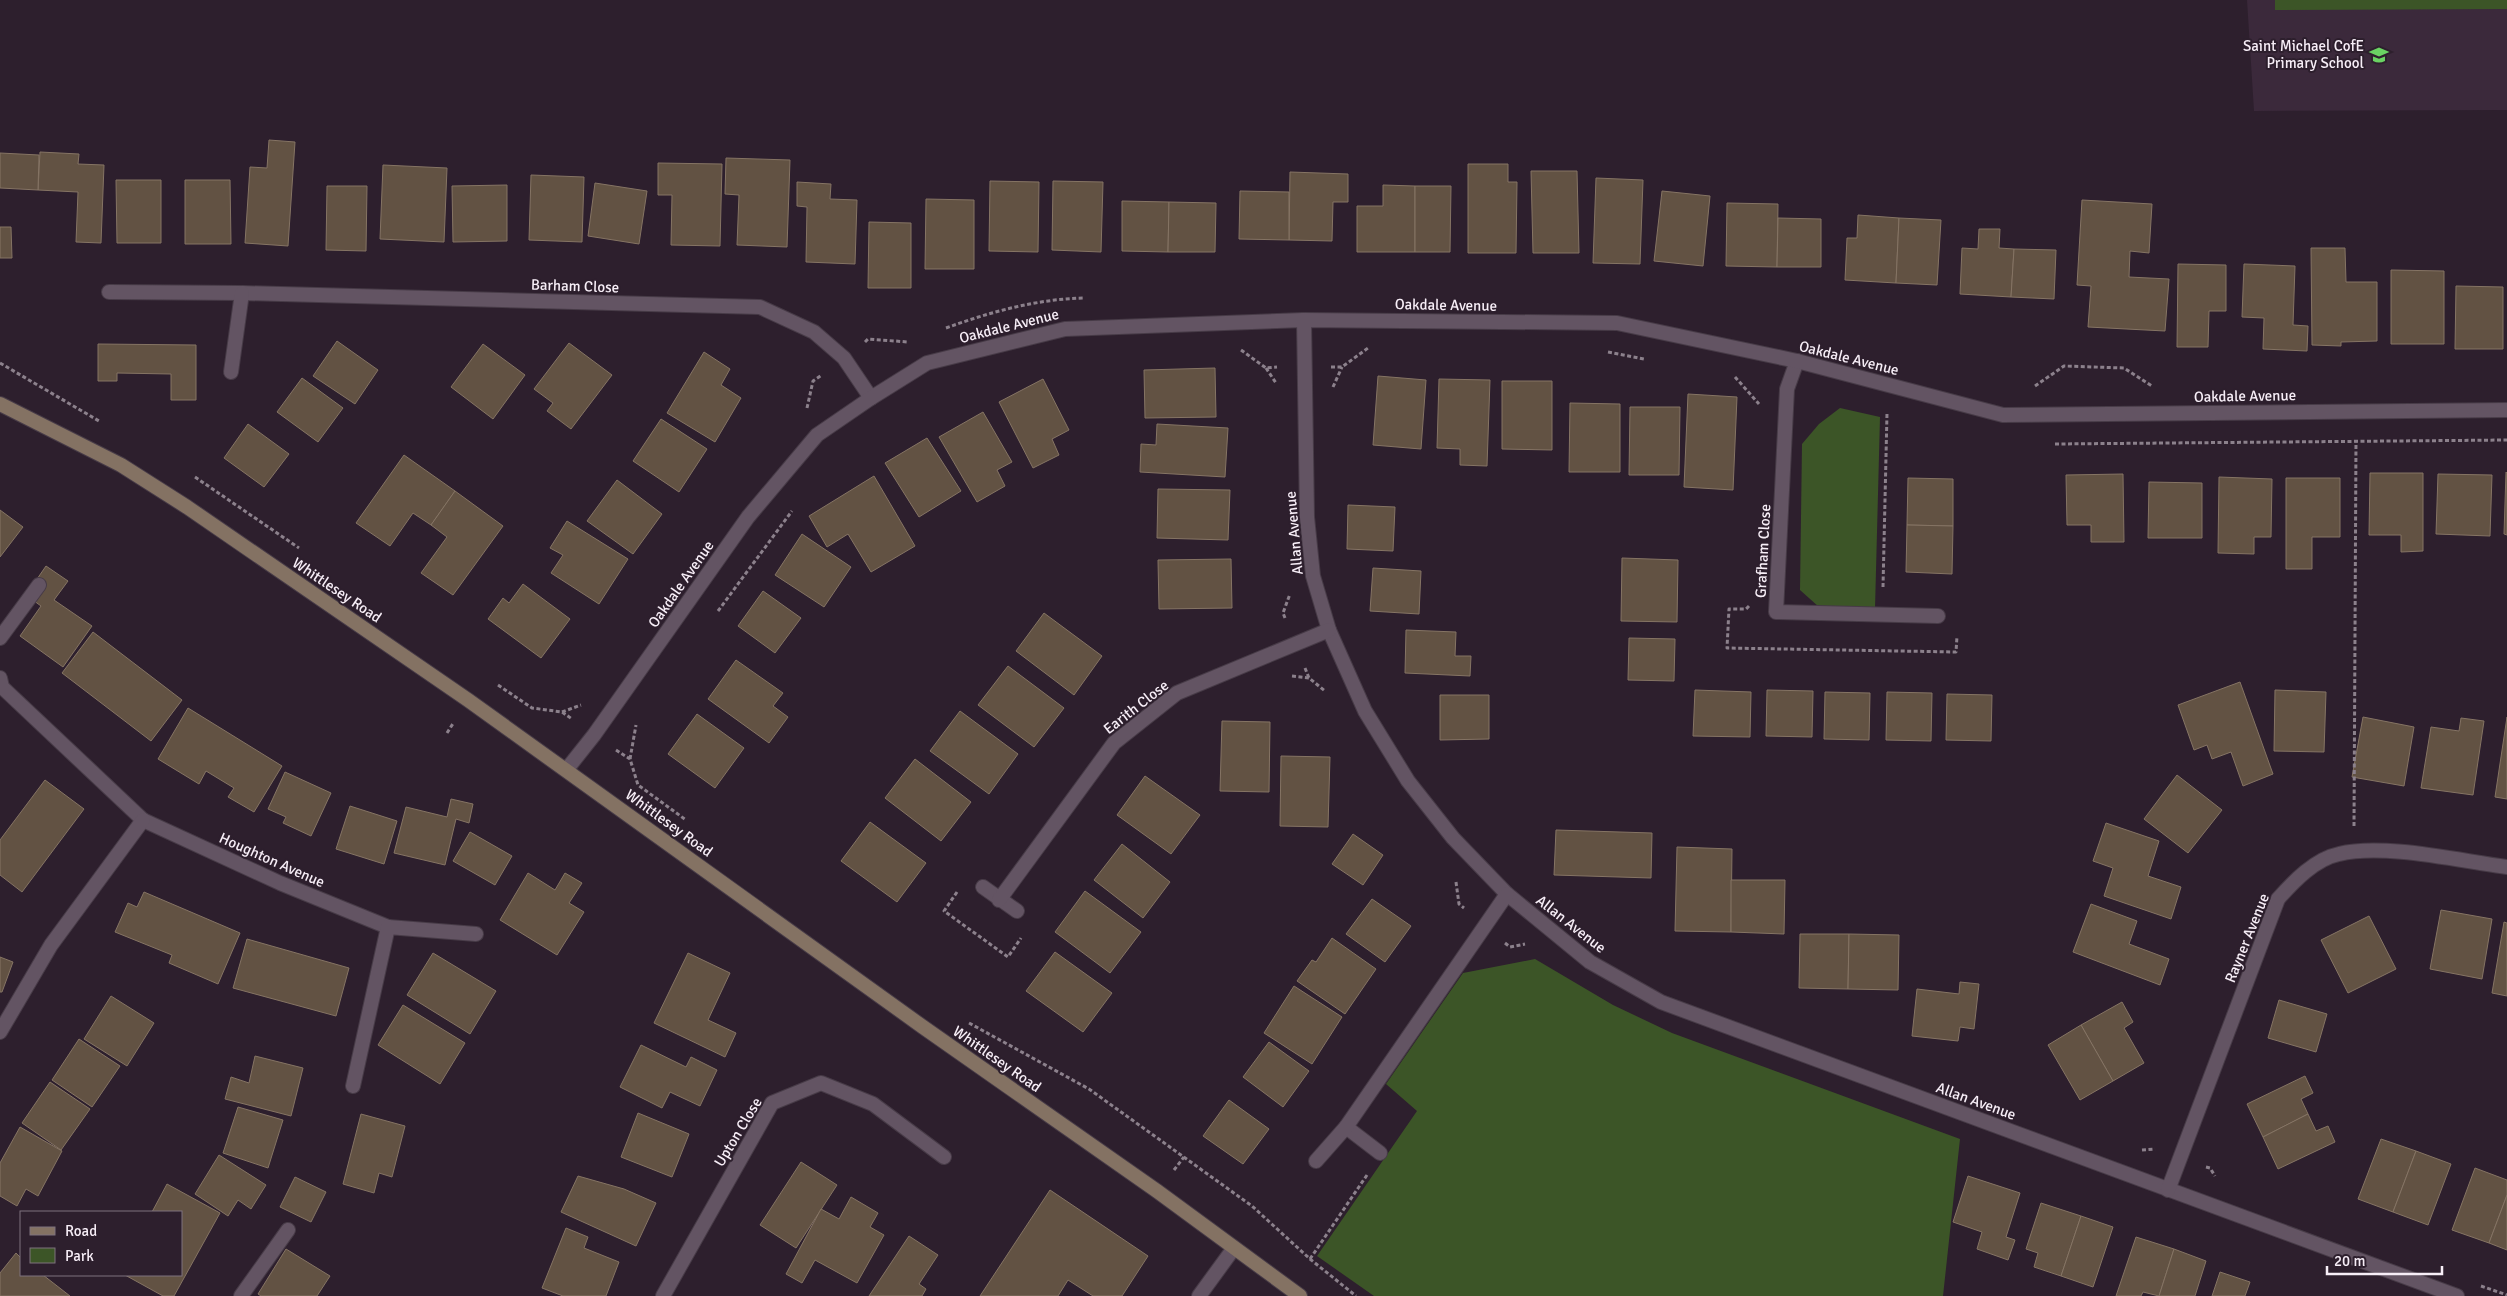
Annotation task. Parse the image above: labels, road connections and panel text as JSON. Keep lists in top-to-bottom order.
{
  "streets": {
    "main road": ["Whittlesey Road"],
    "street": [
      "Barham Close",
      "Oakdale Avenue",
      "Allan Avenue",
      "Grafham Close",
      "Earith Close",
      "Houghton Avenue",
      "Rayner Avenue",
      "Upton Close"
    ]
  },
  "crossings": [
    ["Barham Close", "Oakdale Avenue"],
    ["Oakdale Avenue", "Allan Avenue"],
    ["Oakdale Avenue", "Grafham Close"],
    ["Oakdale Avenue", "Whittlesey Road"],
    ["Allan Avenue", "Earith Close"],
    ["Allan Avenue", "Rayner Avenue"]
  ],
  "places": {
    "school or university": ["Saint Michael CofE Primary School"]
  },
  "legend": ["Road", "Park"],
  "scale_bar": "20 m"
}
